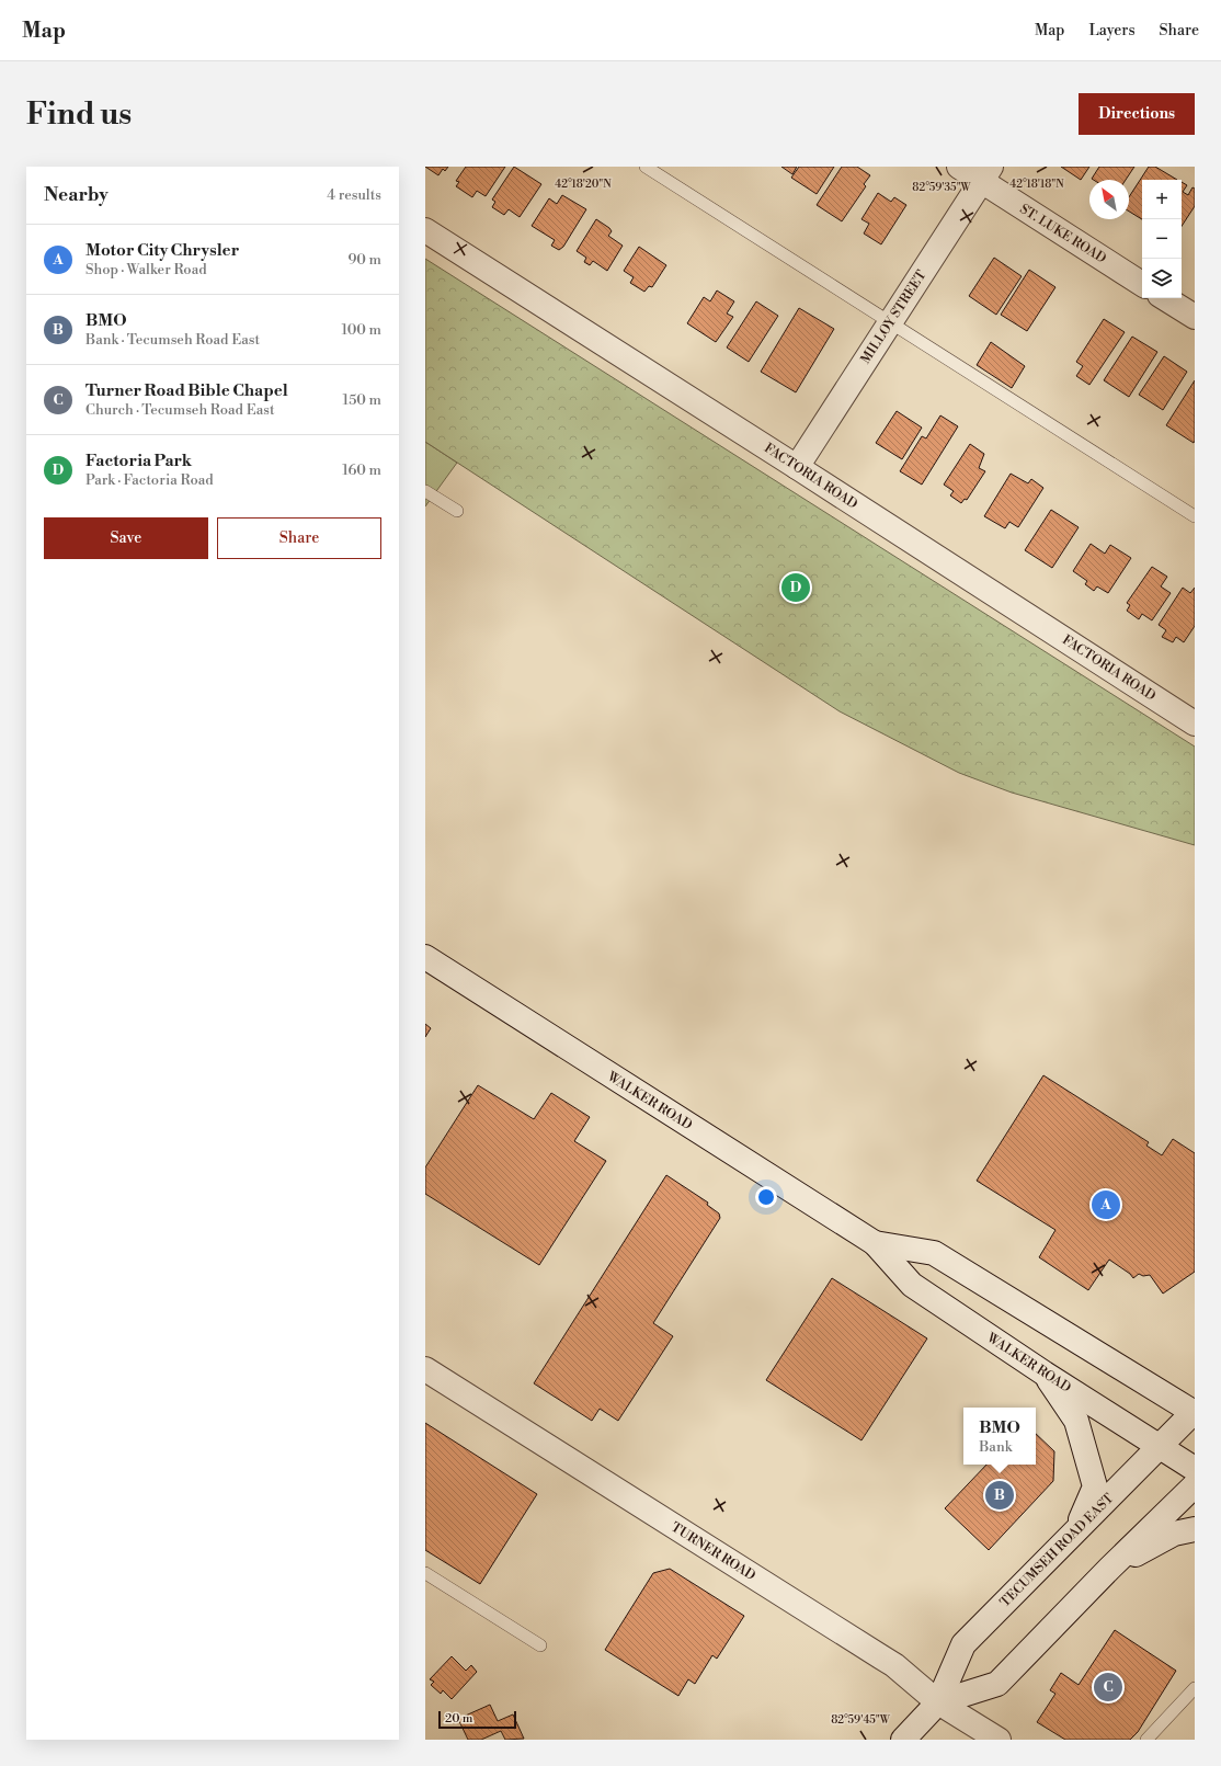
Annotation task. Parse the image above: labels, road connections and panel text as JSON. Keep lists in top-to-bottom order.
{
  "streets": {
    "main road": [
      "ST. LUKE ROAD",
      "MILLOY STREET",
      "FACTORIA ROAD",
      "WALKER ROAD",
      "TECUMSEH ROAD EAST",
      "TURNER ROAD"
    ]
  },
  "crossings": [
    ["ST. LUKE ROAD", "MILLOY STREET"],
    ["MILLOY STREET", "FACTORIA ROAD"],
    ["WALKER ROAD", "TECUMSEH ROAD EAST"],
    ["TECUMSEH ROAD EAST", "TURNER ROAD"]
  ],
  "scale_bar": "20 m",
  "north": "top left",
  "page": {
    "header": "Map",
    "nav": ["Map", "Layers", "Share"],
    "buttons": [
      "Directions",
      ["Save", "Share"]
    ],
    "title": "Find us",
    "heading": ["Nearby", "4 results"],
    "map_buttons": ["+", "−"],
    "list": [
      {
        "mark": "A",
        "name": "Motor City Chrysler",
        "note": "Shop · Walker Road",
        "value": "90 m"
      },
      {
        "mark": "B",
        "name": "BMO",
        "note": "Bank · Tecumseh Road East",
        "value": "100 m"
      },
      {
        "mark": "C",
        "name": "Turner Road Bible Chapel",
        "note": "Church · Tecumseh Road East",
        "value": "150 m"
      },
      {
        "mark": "D",
        "name": "Factoria Park",
        "note": "Park · Factoria Road",
        "value": "160 m"
      }
    ],
    "pins": [
      "D",
      "A",
      "B",
      "C"
    ],
    "popup": ["BMO", "Bank"],
    "scale": "20 m"
  },
  "coordinates": [
    "42°18'20\"N",
    "42°18'18\"N",
    "82°59'35\"W",
    "82°59'45\"W"
  ]
}
